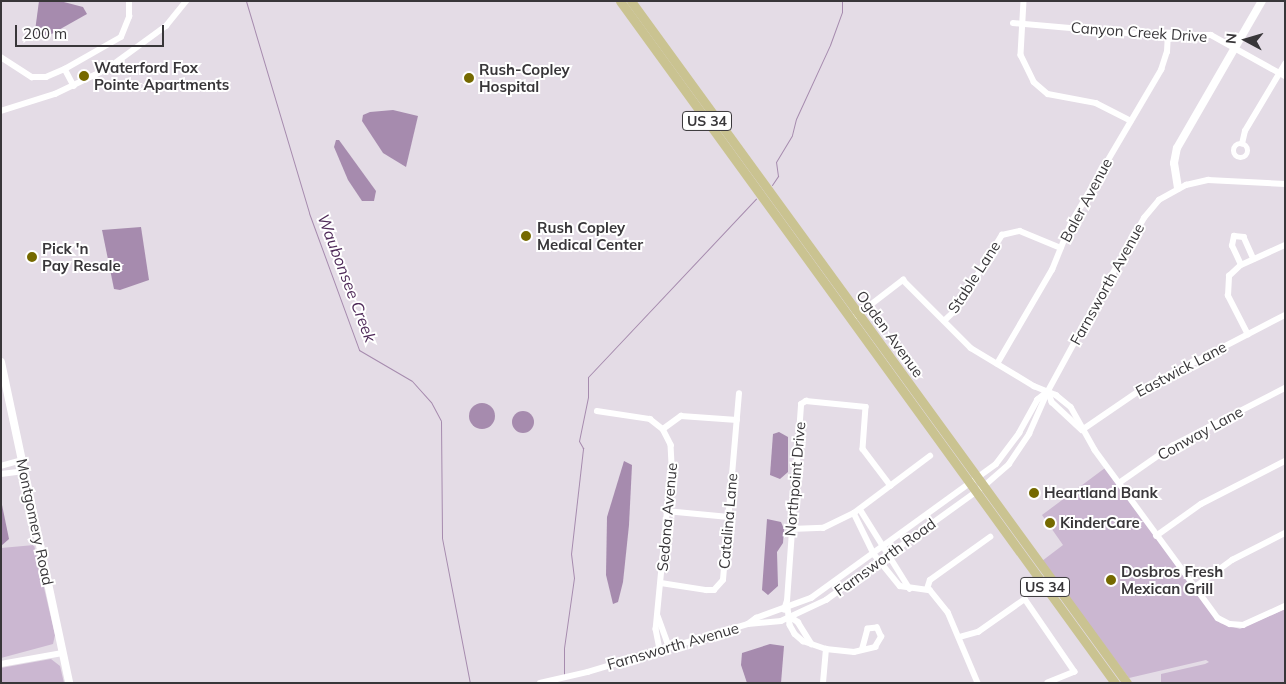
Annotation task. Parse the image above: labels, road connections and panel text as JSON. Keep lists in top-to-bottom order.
{
  "streets": {
    "main road": ["US 34", "Ogden Avenue"],
    "street": [
      "Canyon Creek Drive",
      "Baler Avenue",
      "Stable Lane",
      "Farnsworth Avenue",
      "Eastwick Lane",
      "Conway Lane",
      "Northpoint Drive",
      "Sedona Avenue",
      "Catalina Lane",
      "Montgomery Road",
      "Farnsworth Road"
    ]
  },
  "crossings": [
    ["Canyon Creek Drive", "Baler Avenue"],
    ["Baler Avenue", "Stable Lane"],
    ["Farnsworth Avenue", "Ogden Avenue"],
    ["Farnsworth Avenue", "Northpoint Drive"],
    ["Farnsworth Avenue", "Sedona Avenue"],
    ["Farnsworth Avenue", "Farnsworth Road"],
    ["Ogden Avenue", "Farnsworth Road"],
    ["Northpoint Drive", "Farnsworth Road"],
    ["Sedona Avenue", "Catalina Lane"]
  ],
  "water": ["Waubonsee Creek"],
  "places": [
    "Waterford Fox Pointe Apartments",
    "Rush-Copley Hospital",
    "Rush Copley Medical Center",
    "Pick 'n Pay Resale",
    "Heartland Bank",
    "KinderCare",
    "Dosbros Fresh Mexican Grill"
  ],
  "scale_bar": "200 m",
  "north": "left"
}
